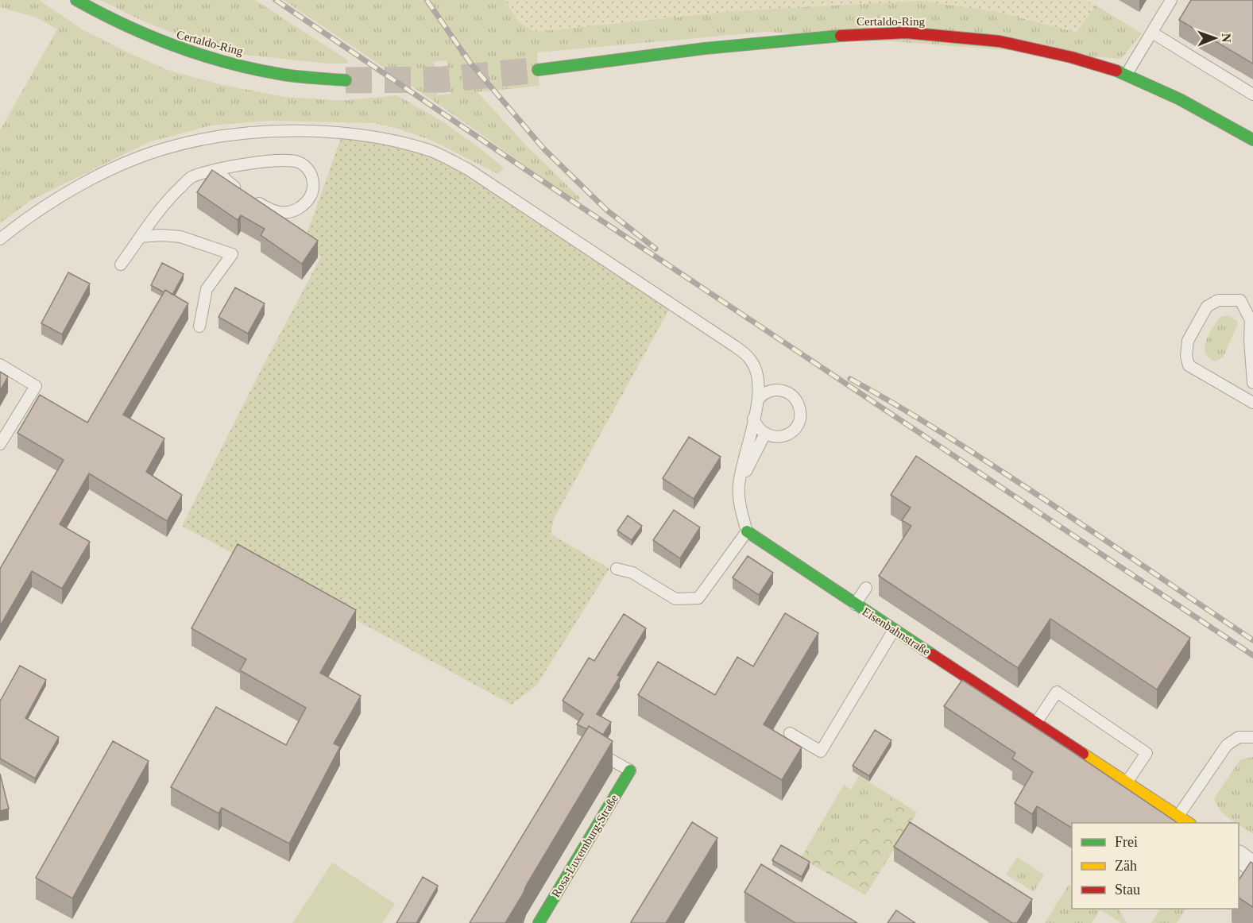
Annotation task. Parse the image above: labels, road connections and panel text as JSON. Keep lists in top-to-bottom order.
{
  "streets": {
    "main road": ["Certaldo-Ring", "Eisenbahnstraße", "Rosa-Luxemburg-Straße"]
  },
  "legend": ["Frei", "Zäh", "Stau"],
  "north": "right"
}
